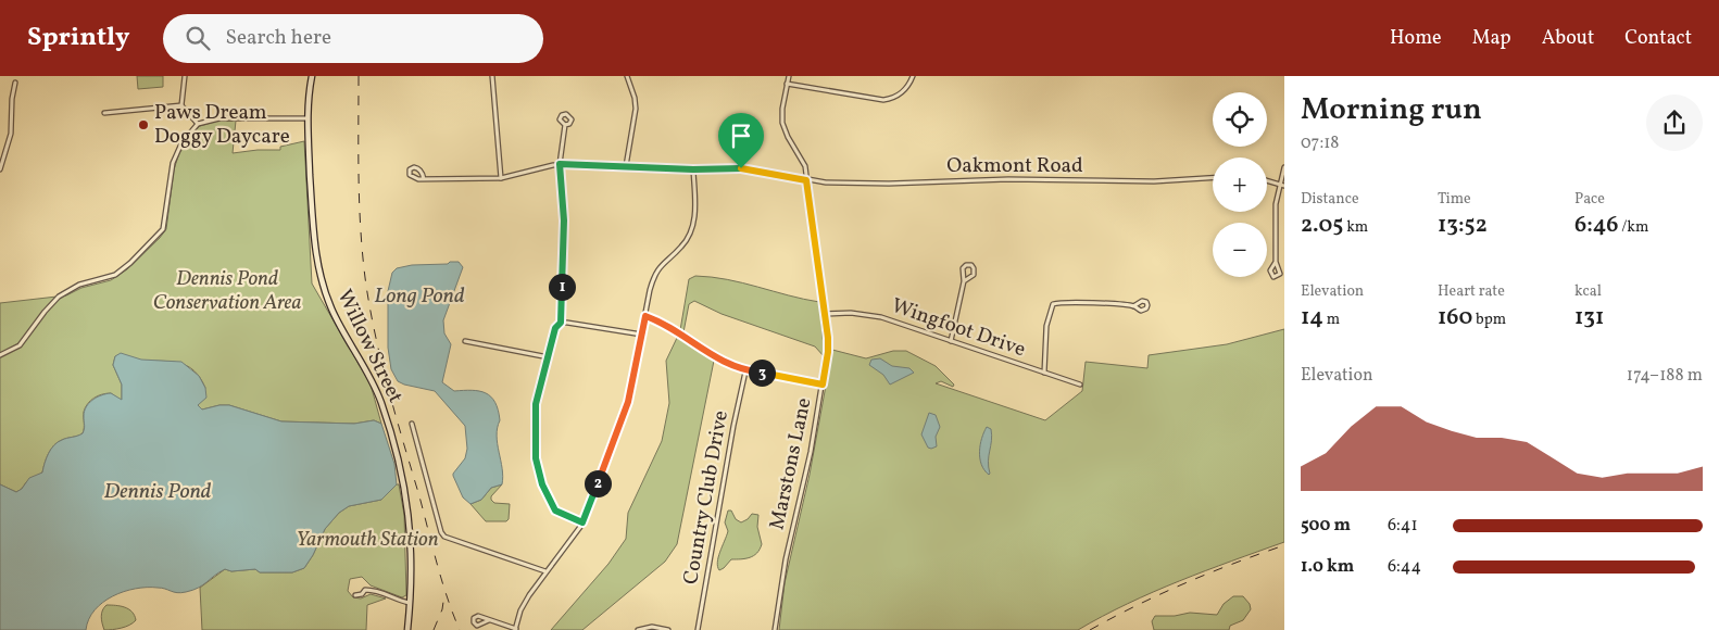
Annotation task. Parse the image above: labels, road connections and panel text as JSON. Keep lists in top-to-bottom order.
{
  "streets": {
    "main road": ["Willow Street"],
    "street": [
      "Oakmont Road",
      "Wingfoot Drive",
      "Marstons Lane",
      "Country Club Drive"
    ]
  },
  "crossings": [
    ["Oakmont Road", "Marstons Lane"],
    ["Wingfoot Drive", "Marstons Lane"]
  ],
  "water": ["Long Pond", "Dennis Pond"],
  "parks": ["Dennis Pond Conservation Area", "Yarmouth Station"],
  "places": ["Paws Dream Doggy Daycare"],
  "page": {
    "header": "Sprintly",
    "search": "Search here",
    "nav": [
      "Home",
      "Map",
      "About",
      "Contact"
    ],
    "heading": ["Morning run", "07:18"],
    "map_buttons": ["+", "−"],
    "stats": [
      ["Distance", "2.05 km"],
      ["Time", "13:52"],
      ["Pace", "6:46 /km"],
      ["Elevation", "14 m"],
      ["Heart rate", "160 bpm"],
      ["kcal", "131"]
    ],
    "pins": ["1", "3", "2"],
    "chart": ["Elevation", "174–188 m"],
    "list": [
      {
        "name": "500 m",
        "note": "6:41"
      },
      {
        "name": "1.0 km",
        "note": "6:44"
      }
    ]
  }
}
